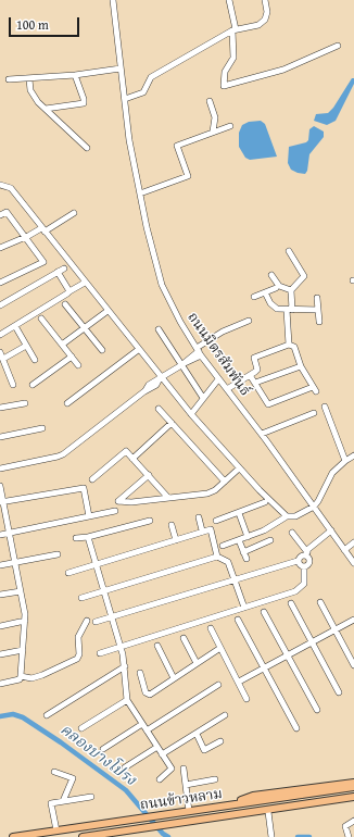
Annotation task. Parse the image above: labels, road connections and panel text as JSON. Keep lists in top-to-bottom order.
{
  "streets": {
    "main road": ["ถนนข้าวหลาม"],
    "street": ["ถนนมิตรสัมพันธ์"]
  },
  "water": ["คลองบางโปรง"],
  "scale_bar": "100 m"
}
